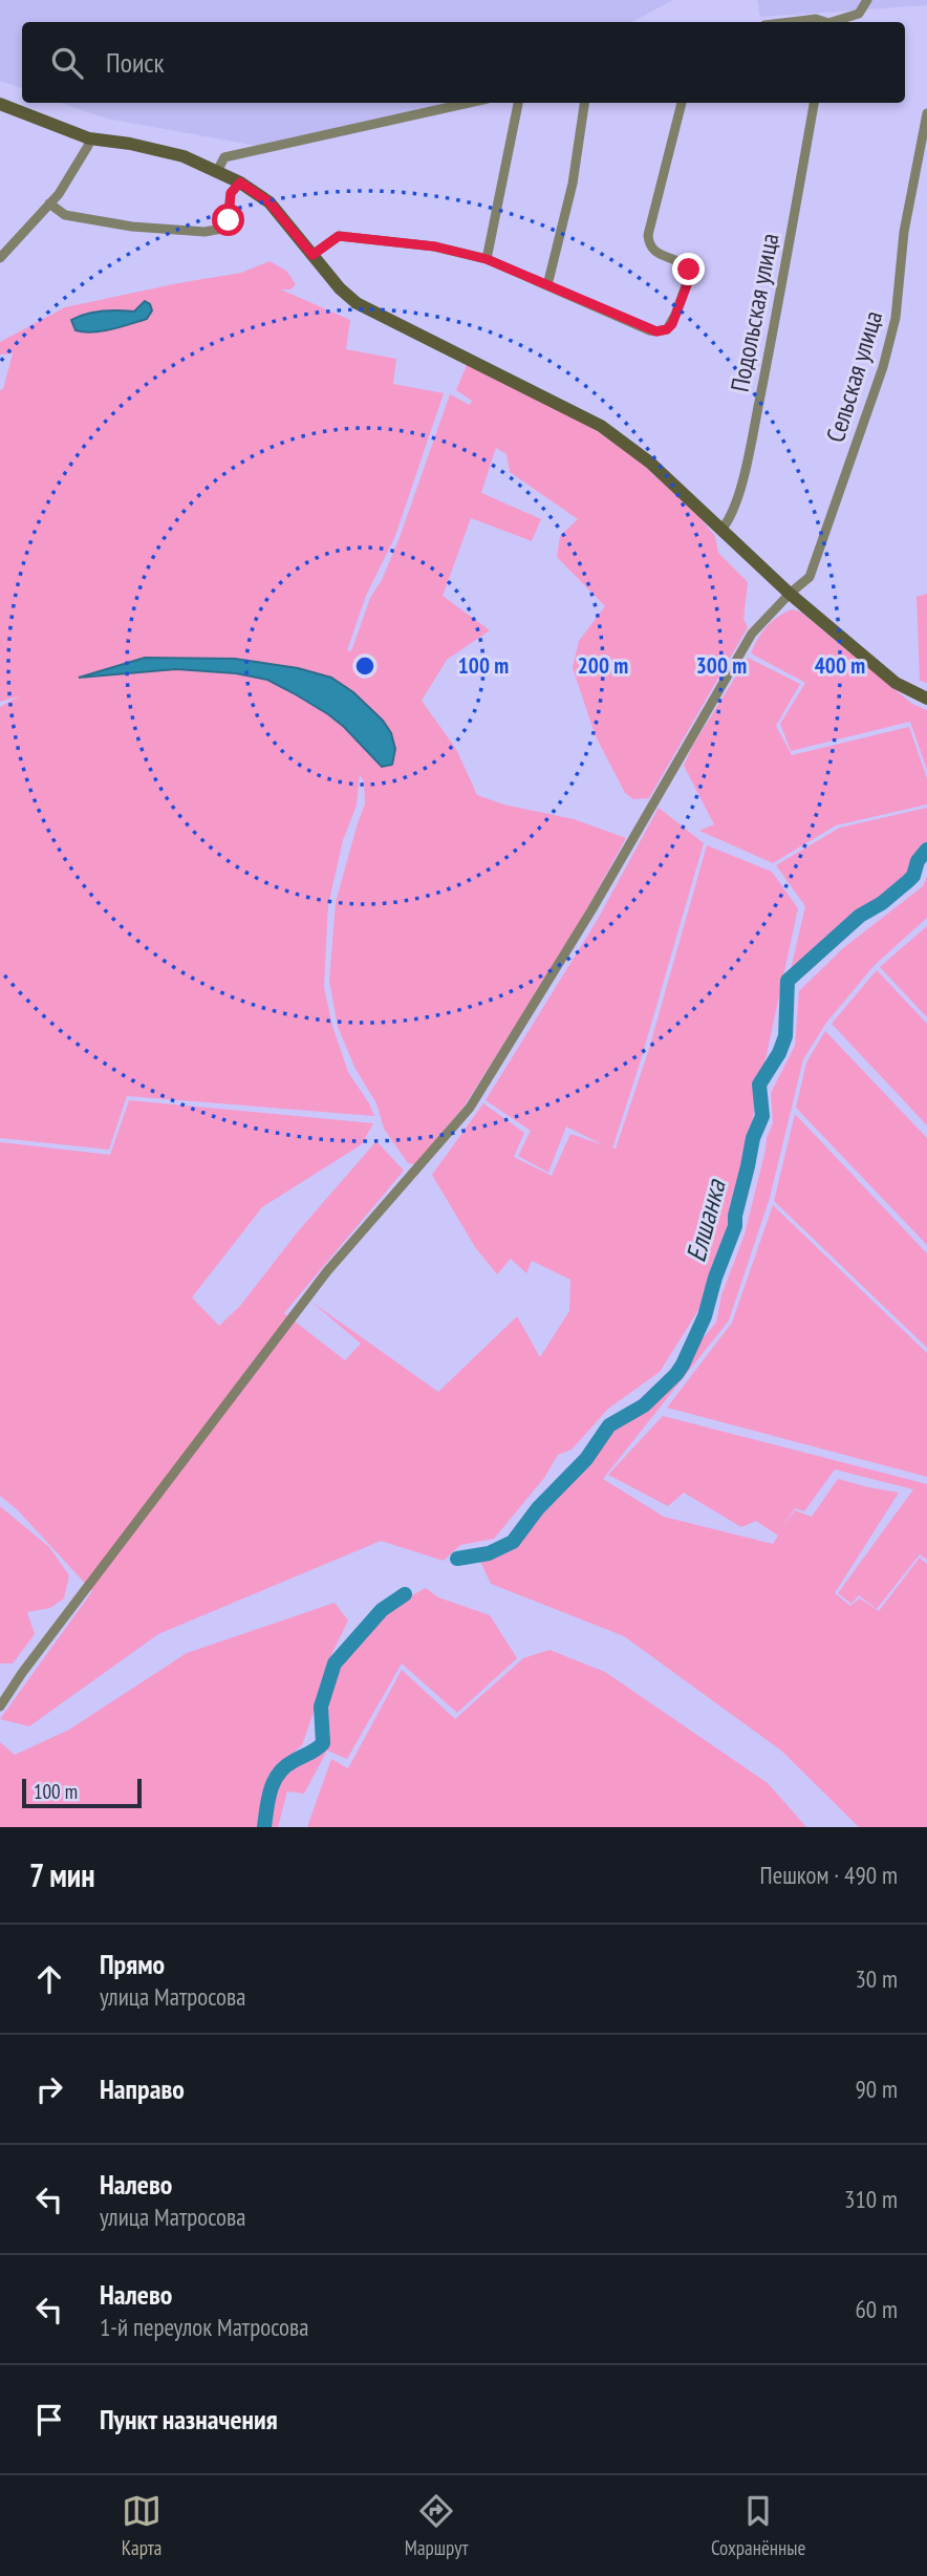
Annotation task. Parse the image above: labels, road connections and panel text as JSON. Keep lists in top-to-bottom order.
{
  "streets": {
    "street": ["Подольская улица", "Сельская улица"]
  },
  "water": ["Елшанка"],
  "scale_bar": "100 m",
  "page": {
    "search": "Поиск",
    "scale": "100 m",
    "heading": ["7 мин", "Пешком · 490 m"],
    "list": [
      ["Прямо", "улица Матросова", "30 m"],
      ["Направо", "90 m"],
      ["Налево", "улица Матросова", "310 m"],
      ["Налево", "1-й переулок Матросова", "60 m"],
      "Пункт назначения"
    ],
    "nav": ["Карта", "Маршрут", "Сохранённые"]
  },
  "rings": [
    "100 m",
    "200 m",
    "300 m",
    "400 m"
  ]
}
